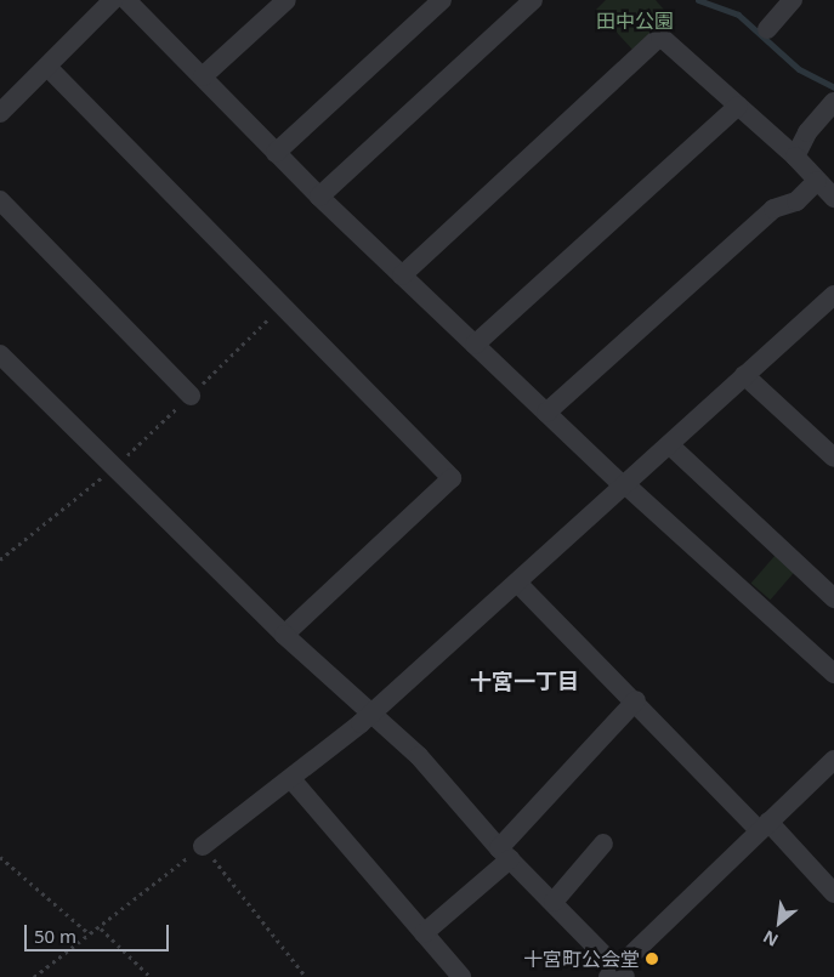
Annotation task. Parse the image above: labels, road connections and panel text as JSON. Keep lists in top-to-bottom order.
{
  "districts": ["十宮一丁目"],
  "parks": ["田中公園"],
  "places": ["十宮町公会堂"],
  "scale_bar": "50 m",
  "north": "bottom left"
}
